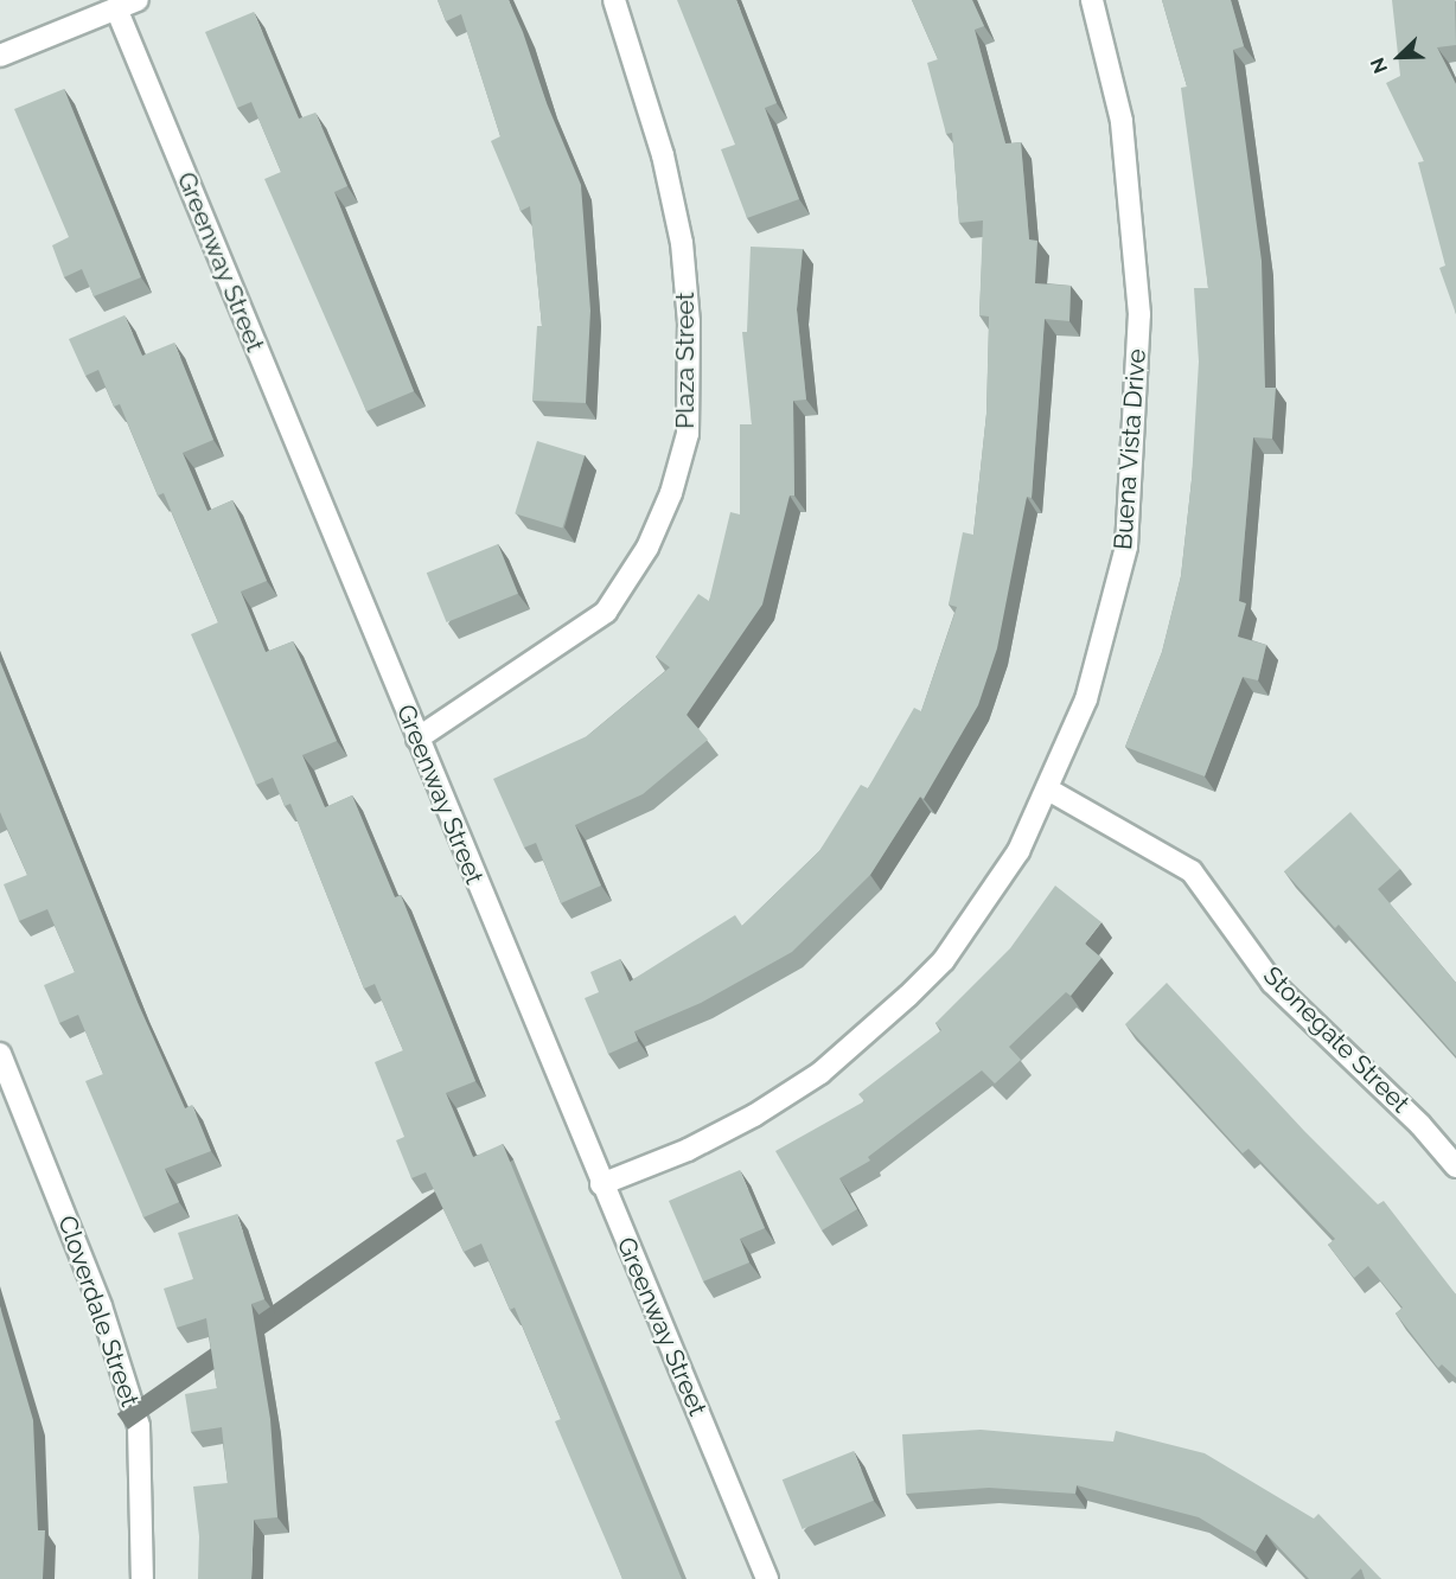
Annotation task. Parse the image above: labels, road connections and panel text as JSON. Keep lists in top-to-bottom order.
{
  "streets": {
    "street": [
      "Greenway Street",
      "Plaza Street",
      "Buena Vista Drive",
      "Stonegate Street",
      "Cloverdale Street"
    ]
  },
  "crossings": [
    ["Greenway Street", "Plaza Street"],
    ["Greenway Street", "Buena Vista Drive"],
    ["Buena Vista Drive", "Stonegate Street"]
  ],
  "north": "bottom left"
}
